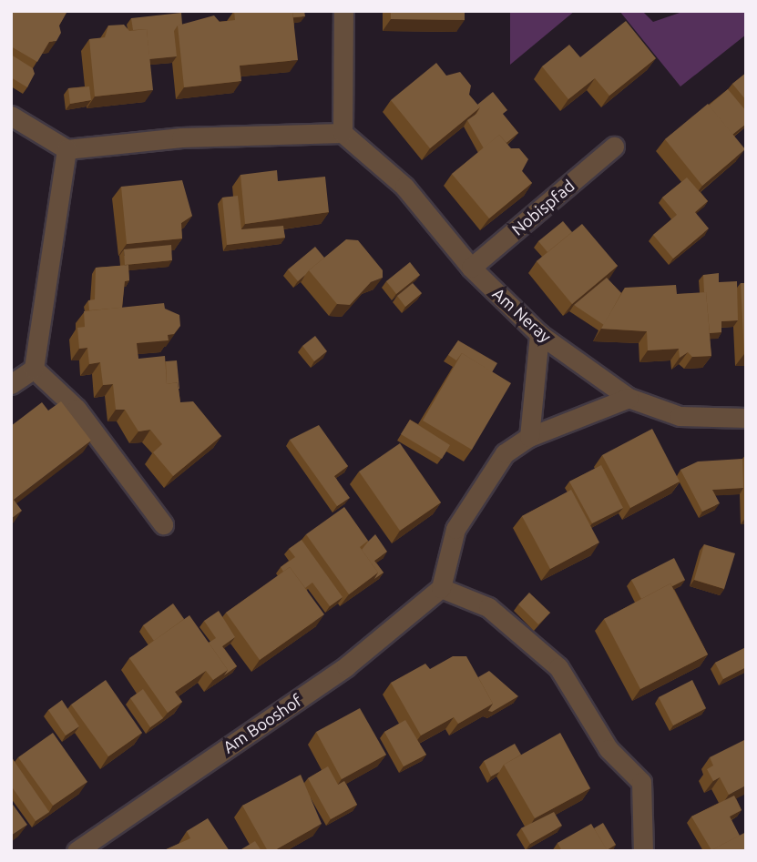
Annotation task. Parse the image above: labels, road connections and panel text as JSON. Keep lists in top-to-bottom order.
{
  "streets": {
    "street": ["Nobispfad", "Am Neray", "Am Booshof"]
  },
  "crossings": [
    ["Nobispfad", "Am Neray"]
  ]
}
